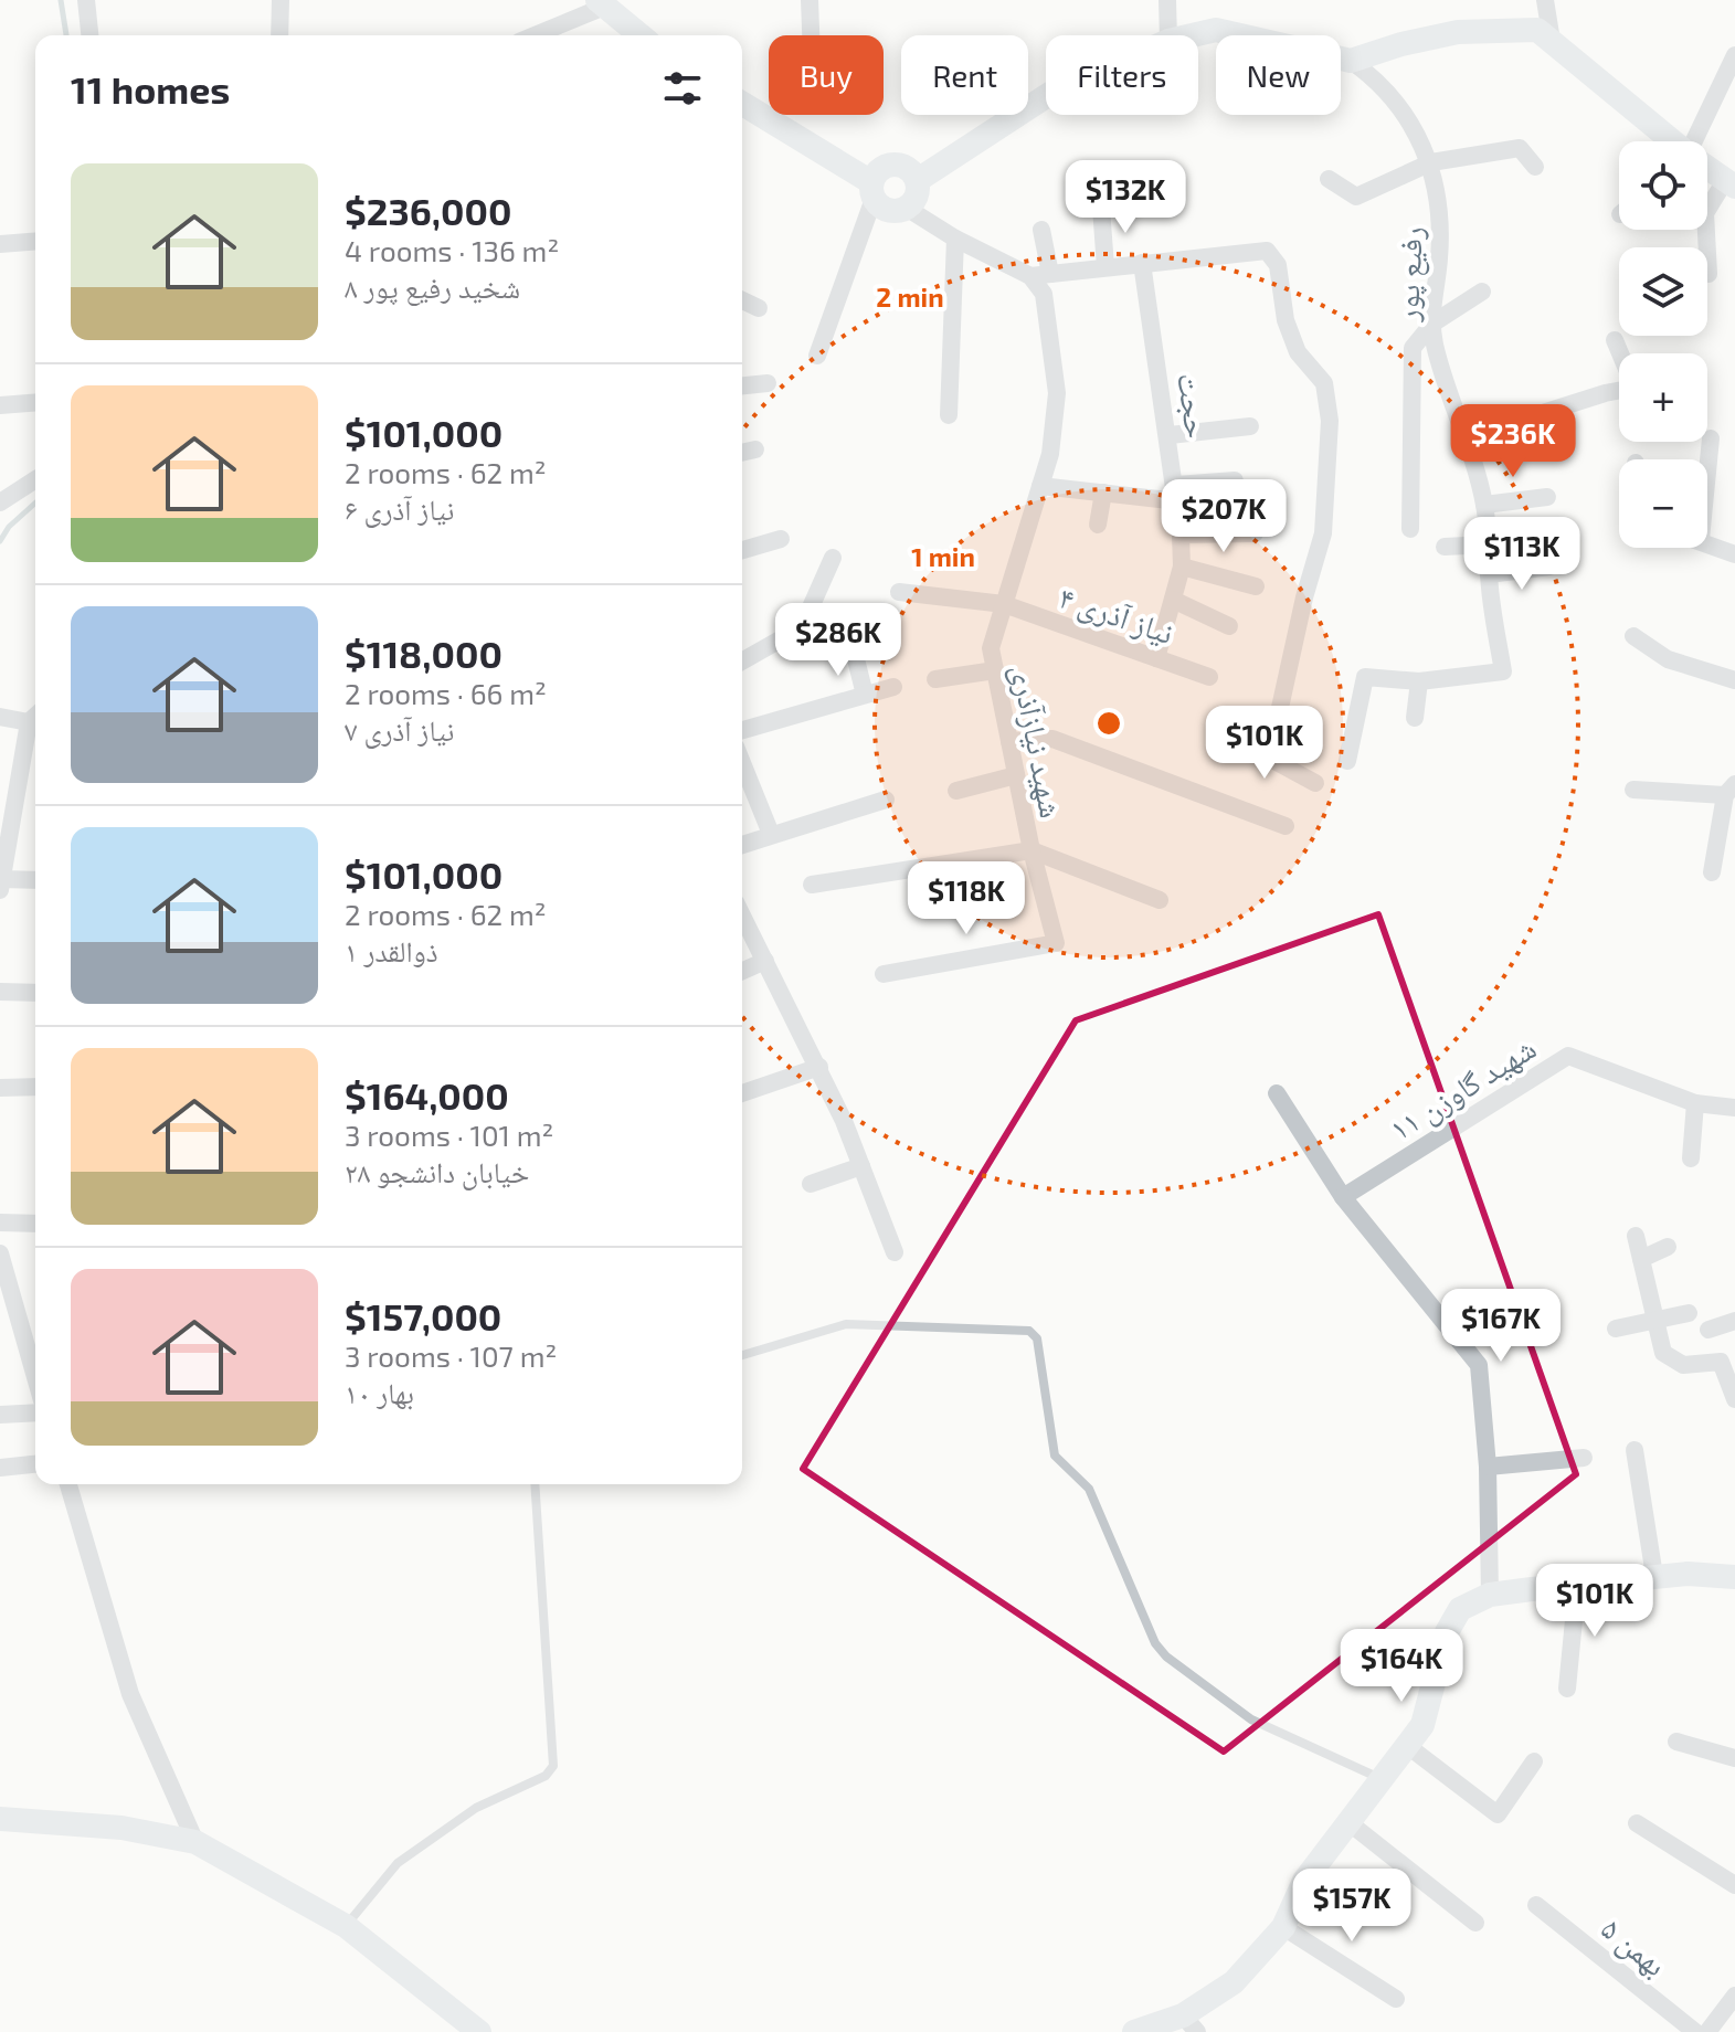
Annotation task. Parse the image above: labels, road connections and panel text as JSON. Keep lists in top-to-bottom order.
{
  "streets": {
    "street": [
      "رفیع پور",
      "حجت",
      "نیاز آذری ۴",
      "شهید نیازآذری",
      "شهید گاوزن ۱۱",
      "بهمن ۵"
    ]
  },
  "crossings": [
    ["حجت", "نیاز آذری ۴"],
    ["نیاز آذری ۴", "شهید نیازآذری"]
  ],
  "page": {
    "chip": [
      "Buy",
      "Rent",
      "Filters",
      "New"
    ],
    "heading": "11 homes",
    "map_buttons": ["+", "−"],
    "list": [
      {
        "name": "$236,000",
        "note": "4 rooms · 136 m² · شخید رفیع پور ۸"
      },
      {
        "name": "$101,000",
        "note": "2 rooms · 62 m² · نیاز آذری ۶"
      },
      {
        "name": "$118,000",
        "note": "2 rooms · 66 m² · نیاز آذری ۷"
      },
      {
        "name": "$101,000",
        "note": "2 rooms · 62 m² · ذوالقدر ۱"
      },
      {
        "name": "$164,000",
        "note": "3 rooms · 101 m² · خیابان دانشجو ۲۸"
      },
      {
        "name": "$157,000",
        "note": "3 rooms · 107 m² · بهار ۱۰"
      }
    ],
    "price": [
      "$132K",
      "$236K",
      "$207K",
      "$113K",
      "$286K",
      "$101K",
      "$118K",
      "$167K",
      "$101K",
      "$164K",
      "$157K"
    ]
  },
  "rings": ["2 min", "1 min"]
}
